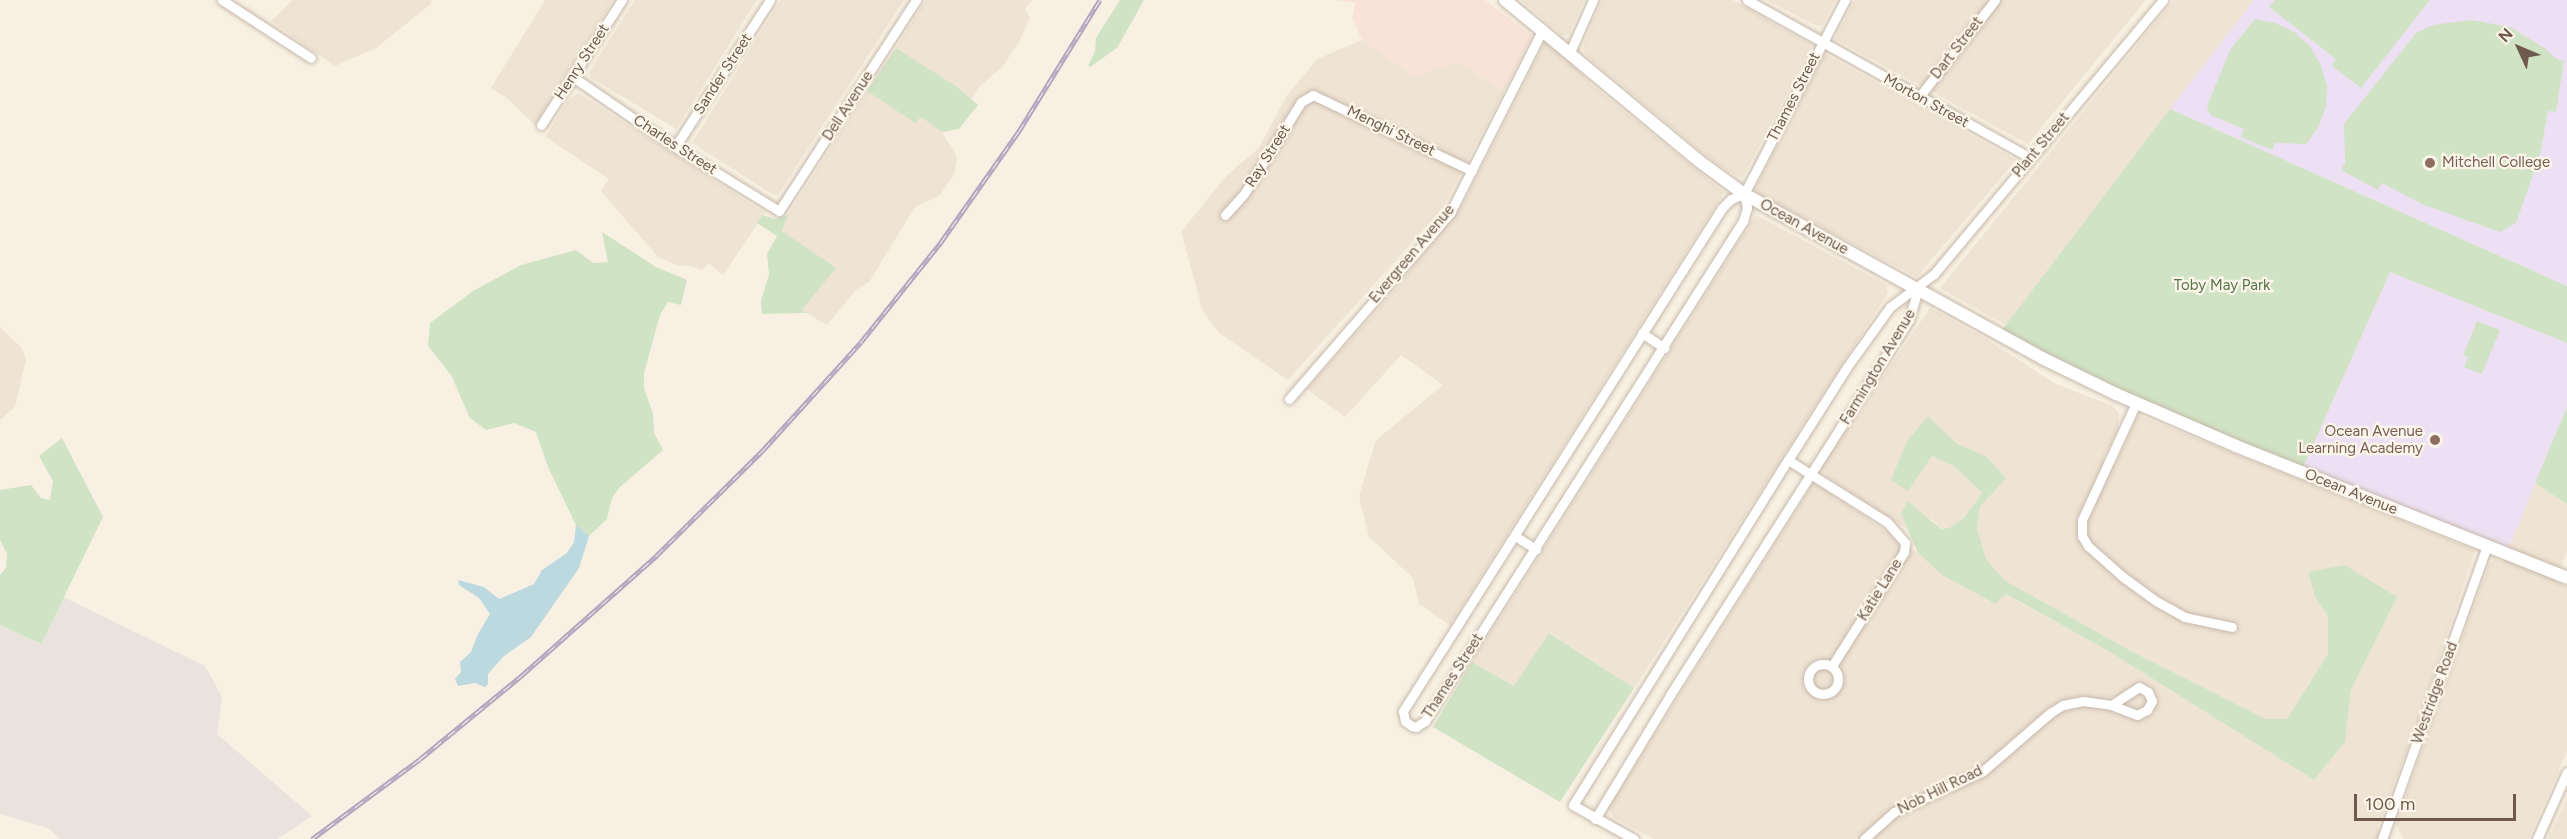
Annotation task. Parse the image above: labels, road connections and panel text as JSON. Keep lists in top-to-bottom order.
{
  "streets": {
    "main road": ["Ocean Avenue"],
    "street": [
      "Dart Street",
      "Henry Street",
      "Sander Street",
      "Thames Street",
      "Morton Street",
      "Dell Avenue",
      "Menghi Street",
      "Charles Street",
      "Plant Street",
      "Ray Street",
      "Evergreen Avenue",
      "Farmington Avenue",
      "Katie Lane",
      "Westridge Road",
      "Nob Hill Road"
    ]
  },
  "crossings": [
    ["Dart Street", "Morton Street"],
    ["Henry Street", "Charles Street"],
    ["Sander Street", "Charles Street"],
    ["Thames Street", "Morton Street"],
    ["Thames Street", "Ocean Avenue"],
    ["Morton Street", "Plant Street"],
    ["Dell Avenue", "Charles Street"],
    ["Menghi Street", "Ray Street"],
    ["Menghi Street", "Evergreen Avenue"],
    ["Plant Street", "Ocean Avenue"],
    ["Plant Street", "Farmington Avenue"],
    ["Ocean Avenue", "Evergreen Avenue"],
    ["Ocean Avenue", "Farmington Avenue"],
    ["Ocean Avenue", "Westridge Road"],
    ["Farmington Avenue", "Katie Lane"]
  ],
  "parks": ["Toby May Park"],
  "places": ["Mitchell College", "Ocean Avenue Learning Academy"],
  "scale_bar": "100 m",
  "north": "top left"
}
